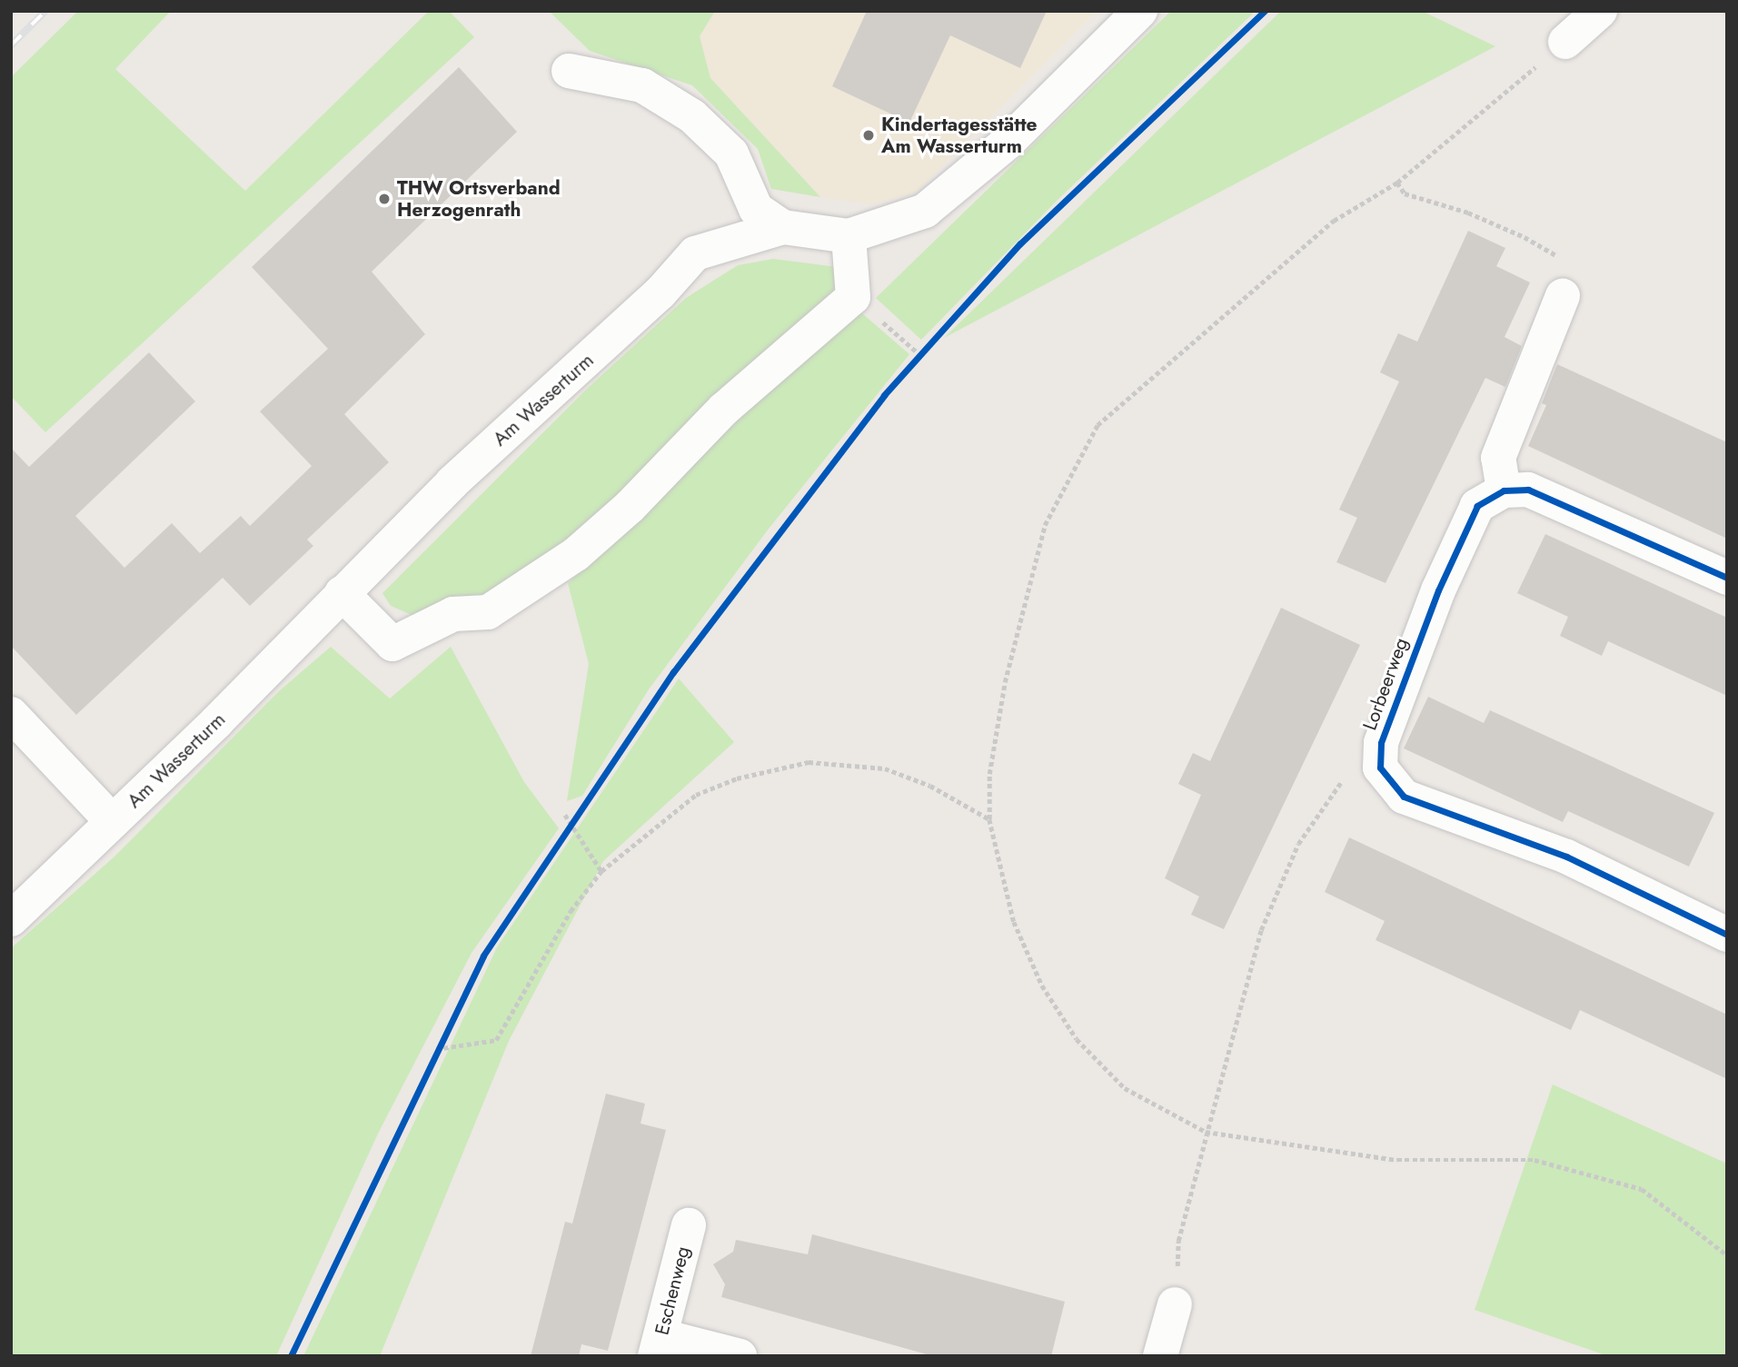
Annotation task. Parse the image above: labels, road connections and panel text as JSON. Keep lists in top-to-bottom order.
{
  "streets": {
    "street": ["Am Wasserturm", "Lorbeerweg", "Eschenweg"]
  },
  "places": ["Kindertagesstätte Am Wasserturm", "THW Ortsverband Herzogenrath"]
}
